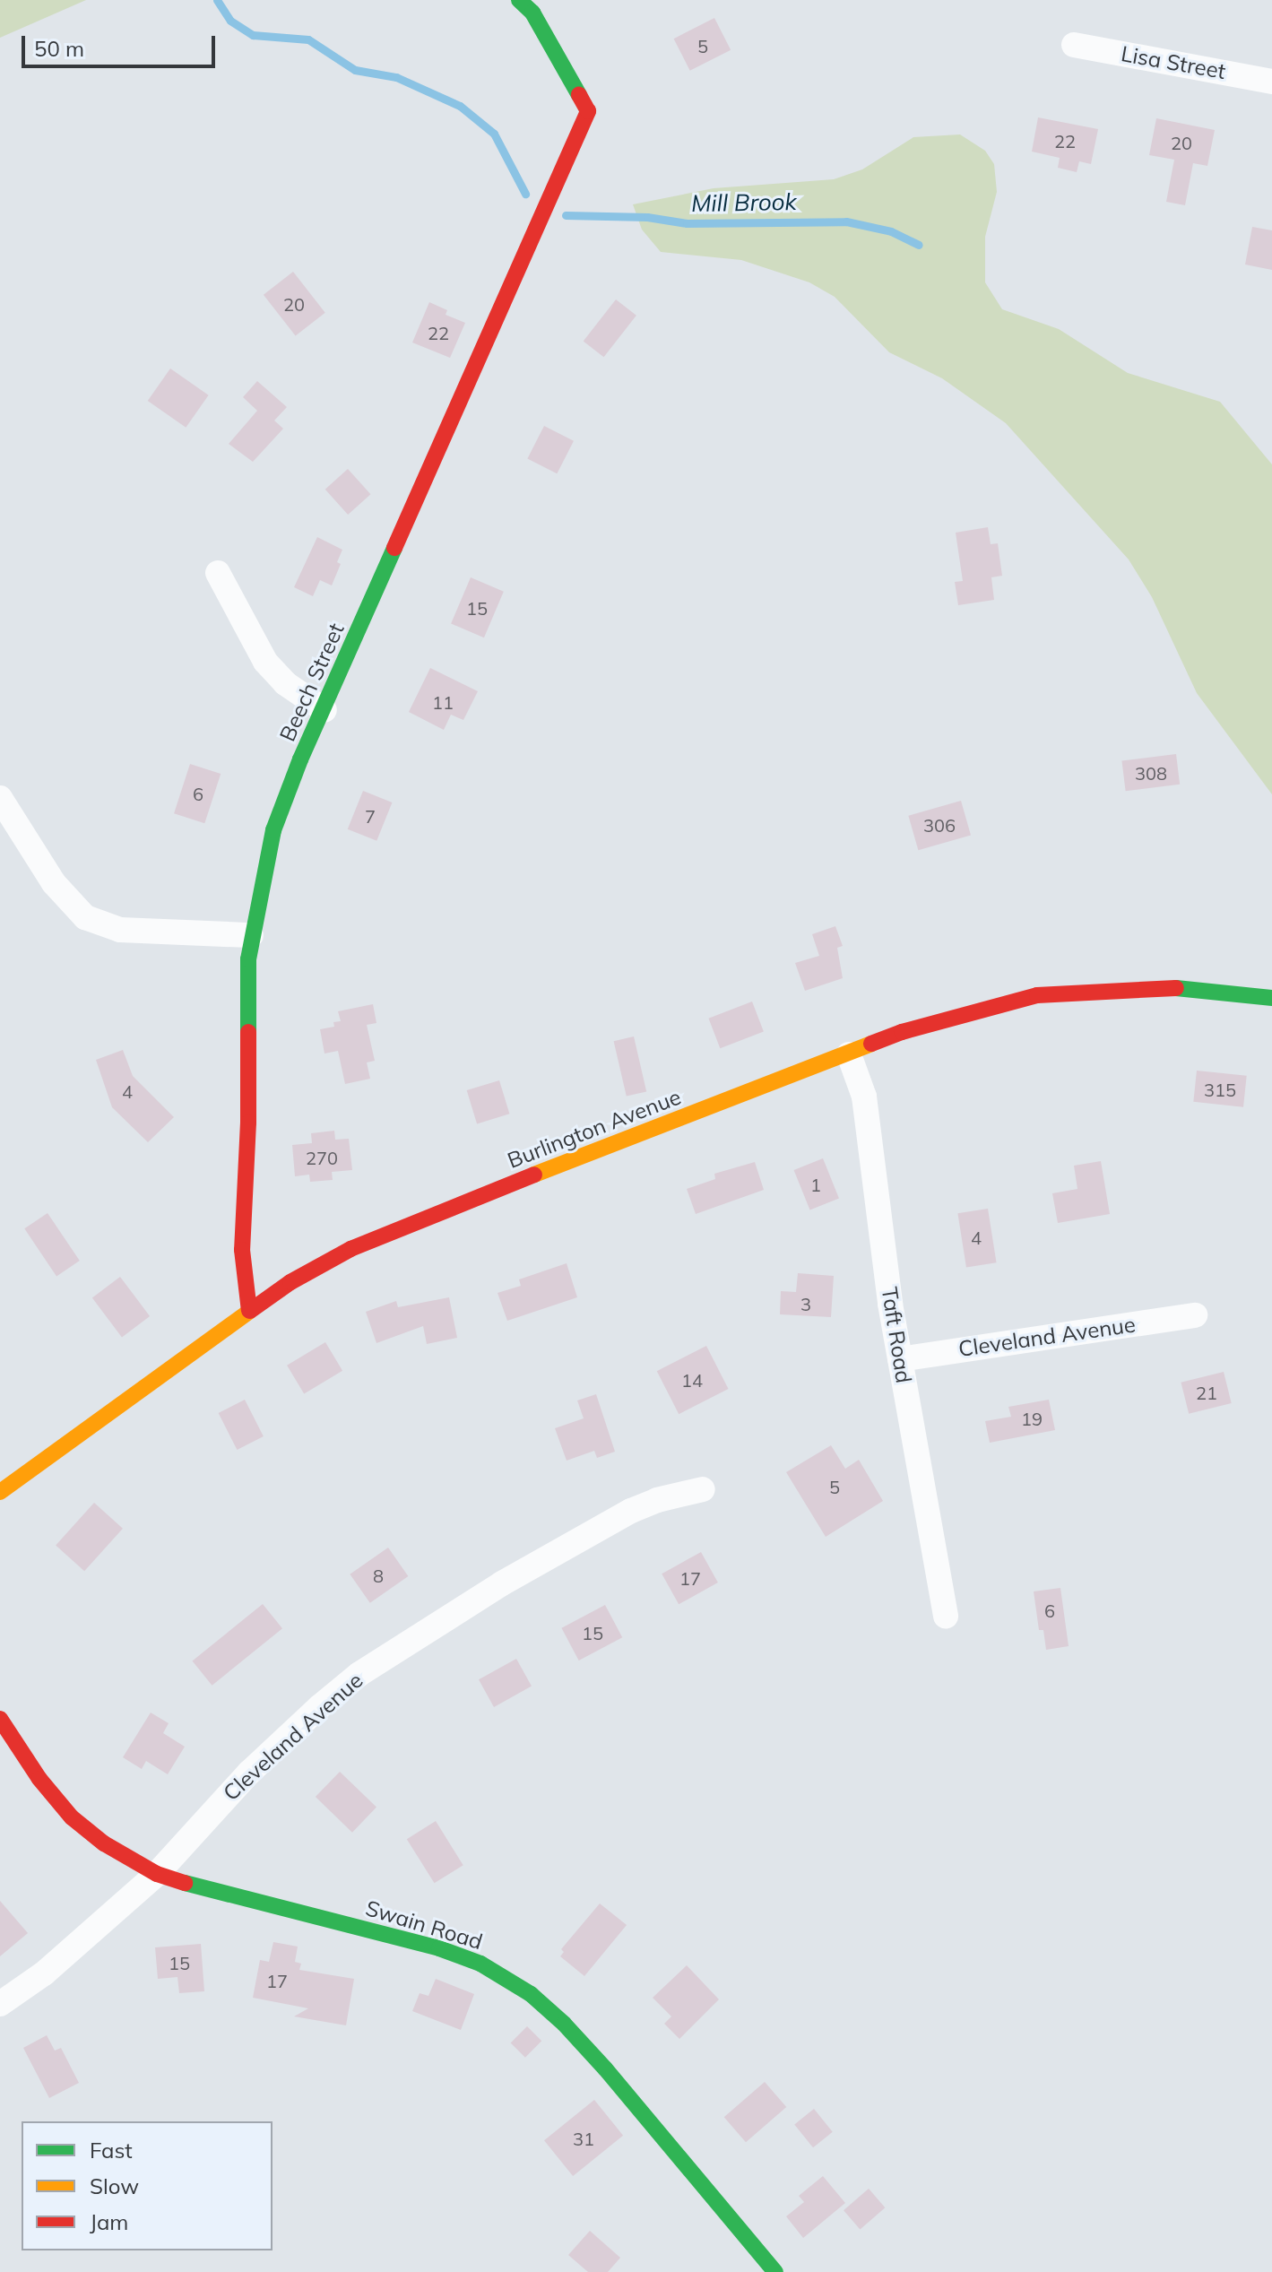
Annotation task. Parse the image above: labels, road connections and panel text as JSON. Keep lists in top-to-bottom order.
{
  "streets": {
    "street": [
      "Lisa Street",
      "Beech Street",
      "Burlington Avenue",
      "Taft Road",
      "Cleveland Avenue",
      "Swain Road"
    ]
  },
  "crossings": [
    ["Beech Street", "Burlington Avenue"],
    ["Burlington Avenue", "Taft Road"],
    ["Taft Road", "Cleveland Avenue"],
    ["Cleveland Avenue", "Swain Road"]
  ],
  "water": ["Mill Brook"],
  "house_numbers": [
    "5",
    "22",
    "20",
    "20",
    "22",
    "15",
    "11",
    "308",
    "6",
    "7",
    "306",
    "315",
    "4",
    "270",
    "1",
    "4",
    "3",
    "14",
    "21",
    "19",
    "5",
    "8",
    "17",
    "6",
    "15",
    "15",
    "17",
    "31"
  ],
  "legend": ["Fast", "Slow", "Jam"],
  "scale_bar": "50 m"
}
